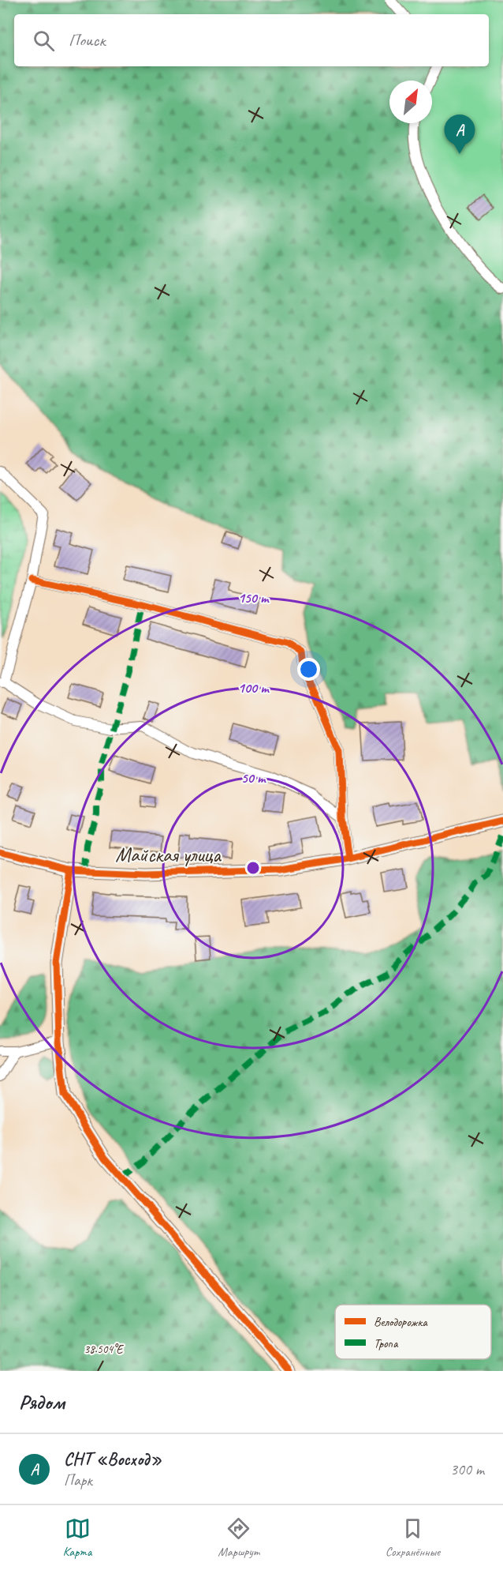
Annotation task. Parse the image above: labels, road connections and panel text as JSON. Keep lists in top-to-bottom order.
{
  "streets": {
    "street": ["Майская улица"]
  },
  "legend": ["Велодорожка", "Тропа"],
  "north": "top right",
  "page": {
    "search": "Поиск",
    "pins": "A",
    "heading": "Рядом",
    "list": [
      {
        "mark": "A",
        "name": "СНТ «Восход»",
        "note": "Парк",
        "value": "300 m"
      }
    ],
    "nav": ["Карта", "Маршрут", "Сохранённые"]
  },
  "coordinates": ["38.504°E"],
  "rings": ["150 m", "100 m", "50 m"]
}
